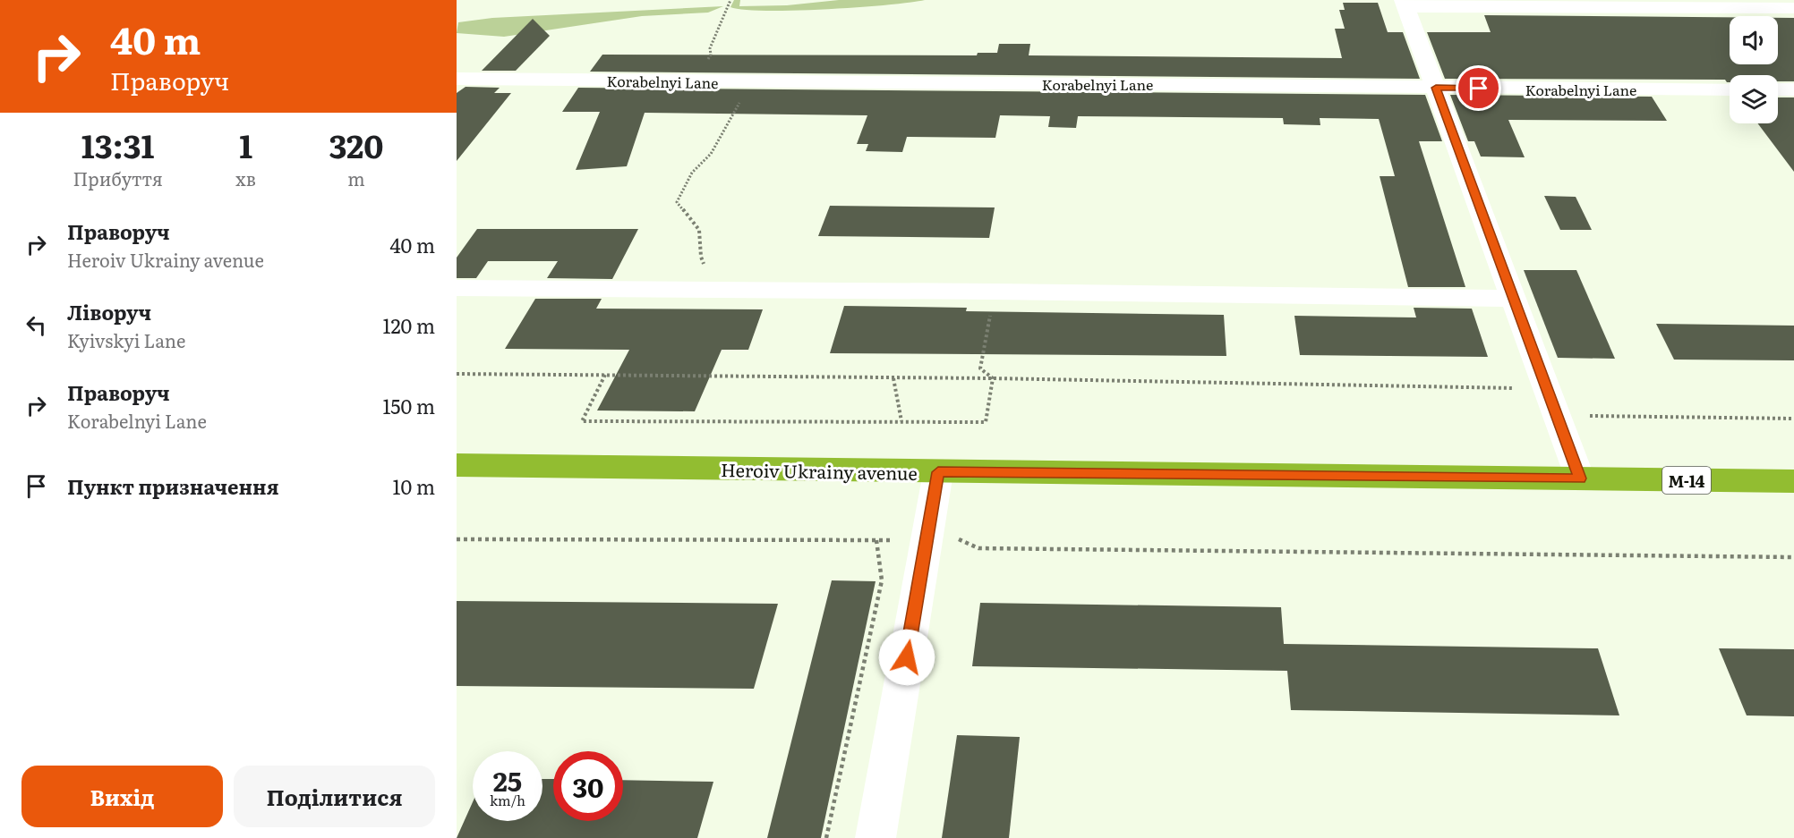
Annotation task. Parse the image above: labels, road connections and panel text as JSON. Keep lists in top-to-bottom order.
{
  "streets": {
    "highway": ["Heroiv Ukrainy avenue", "М-14"],
    "street": ["Korabelnyi Lane"]
  },
  "page": {
    "turn": ["40 m", "Праворуч"],
    "eta": [
      "13:31",
      "Прибуття",
      "1",
      "хв",
      "320",
      "m"
    ],
    "list": [
      {
        "name": "Праворуч",
        "note": "Heroiv Ukrainy avenue",
        "value": "40 m"
      },
      {
        "name": "Ліворуч",
        "note": "Kyivskyi Lane",
        "value": "120 m"
      },
      {
        "name": "Праворуч",
        "note": "Korabelnyi Lane",
        "value": "150 m"
      },
      {
        "name": "Пункт призначення",
        "value": "10 m"
      }
    ],
    "speed": "25 km/h",
    "limit": "30",
    "buttons": ["Вихід", "Поділитися"]
  }
}
